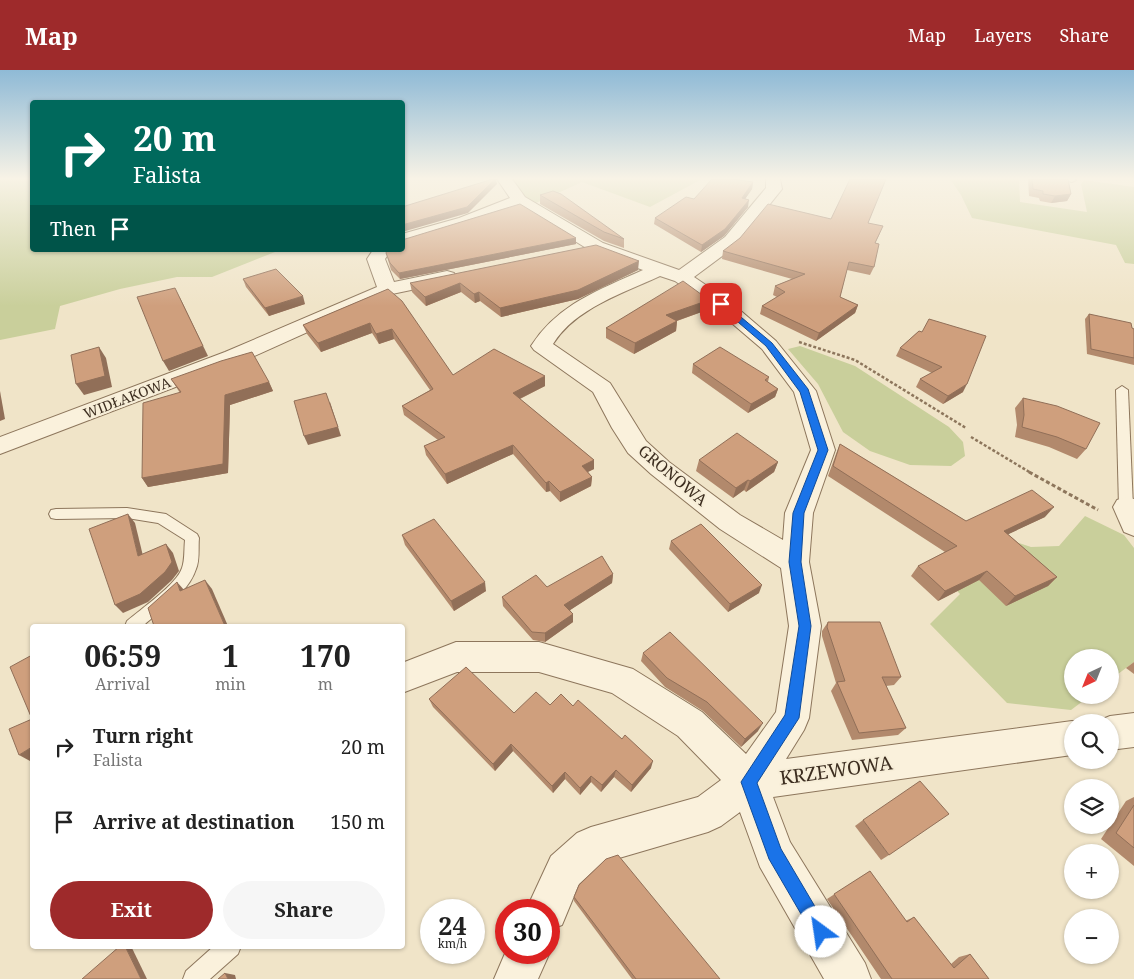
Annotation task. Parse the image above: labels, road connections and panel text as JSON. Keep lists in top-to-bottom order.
{
  "streets": {
    "street": ["WIDŁAKOWA", "GRONOWA", "KRZEWOWA"]
  },
  "north": "bottom left",
  "page": {
    "header": "Map",
    "nav": ["Map", "Layers", "Share"],
    "turn": ["20 m", "Falista"],
    "then": "Then",
    "eta": [
      "06:59",
      "Arrival",
      "1",
      "min",
      "170",
      "m"
    ],
    "map_buttons": ["+", "−"],
    "list": [
      {
        "name": "Turn right",
        "note": "Falista",
        "value": "20 m"
      },
      {
        "name": "Arrive at destination",
        "value": "150 m"
      }
    ],
    "buttons": ["Exit", "Share"],
    "speed": "24 km/h",
    "limit": "30"
  }
}
